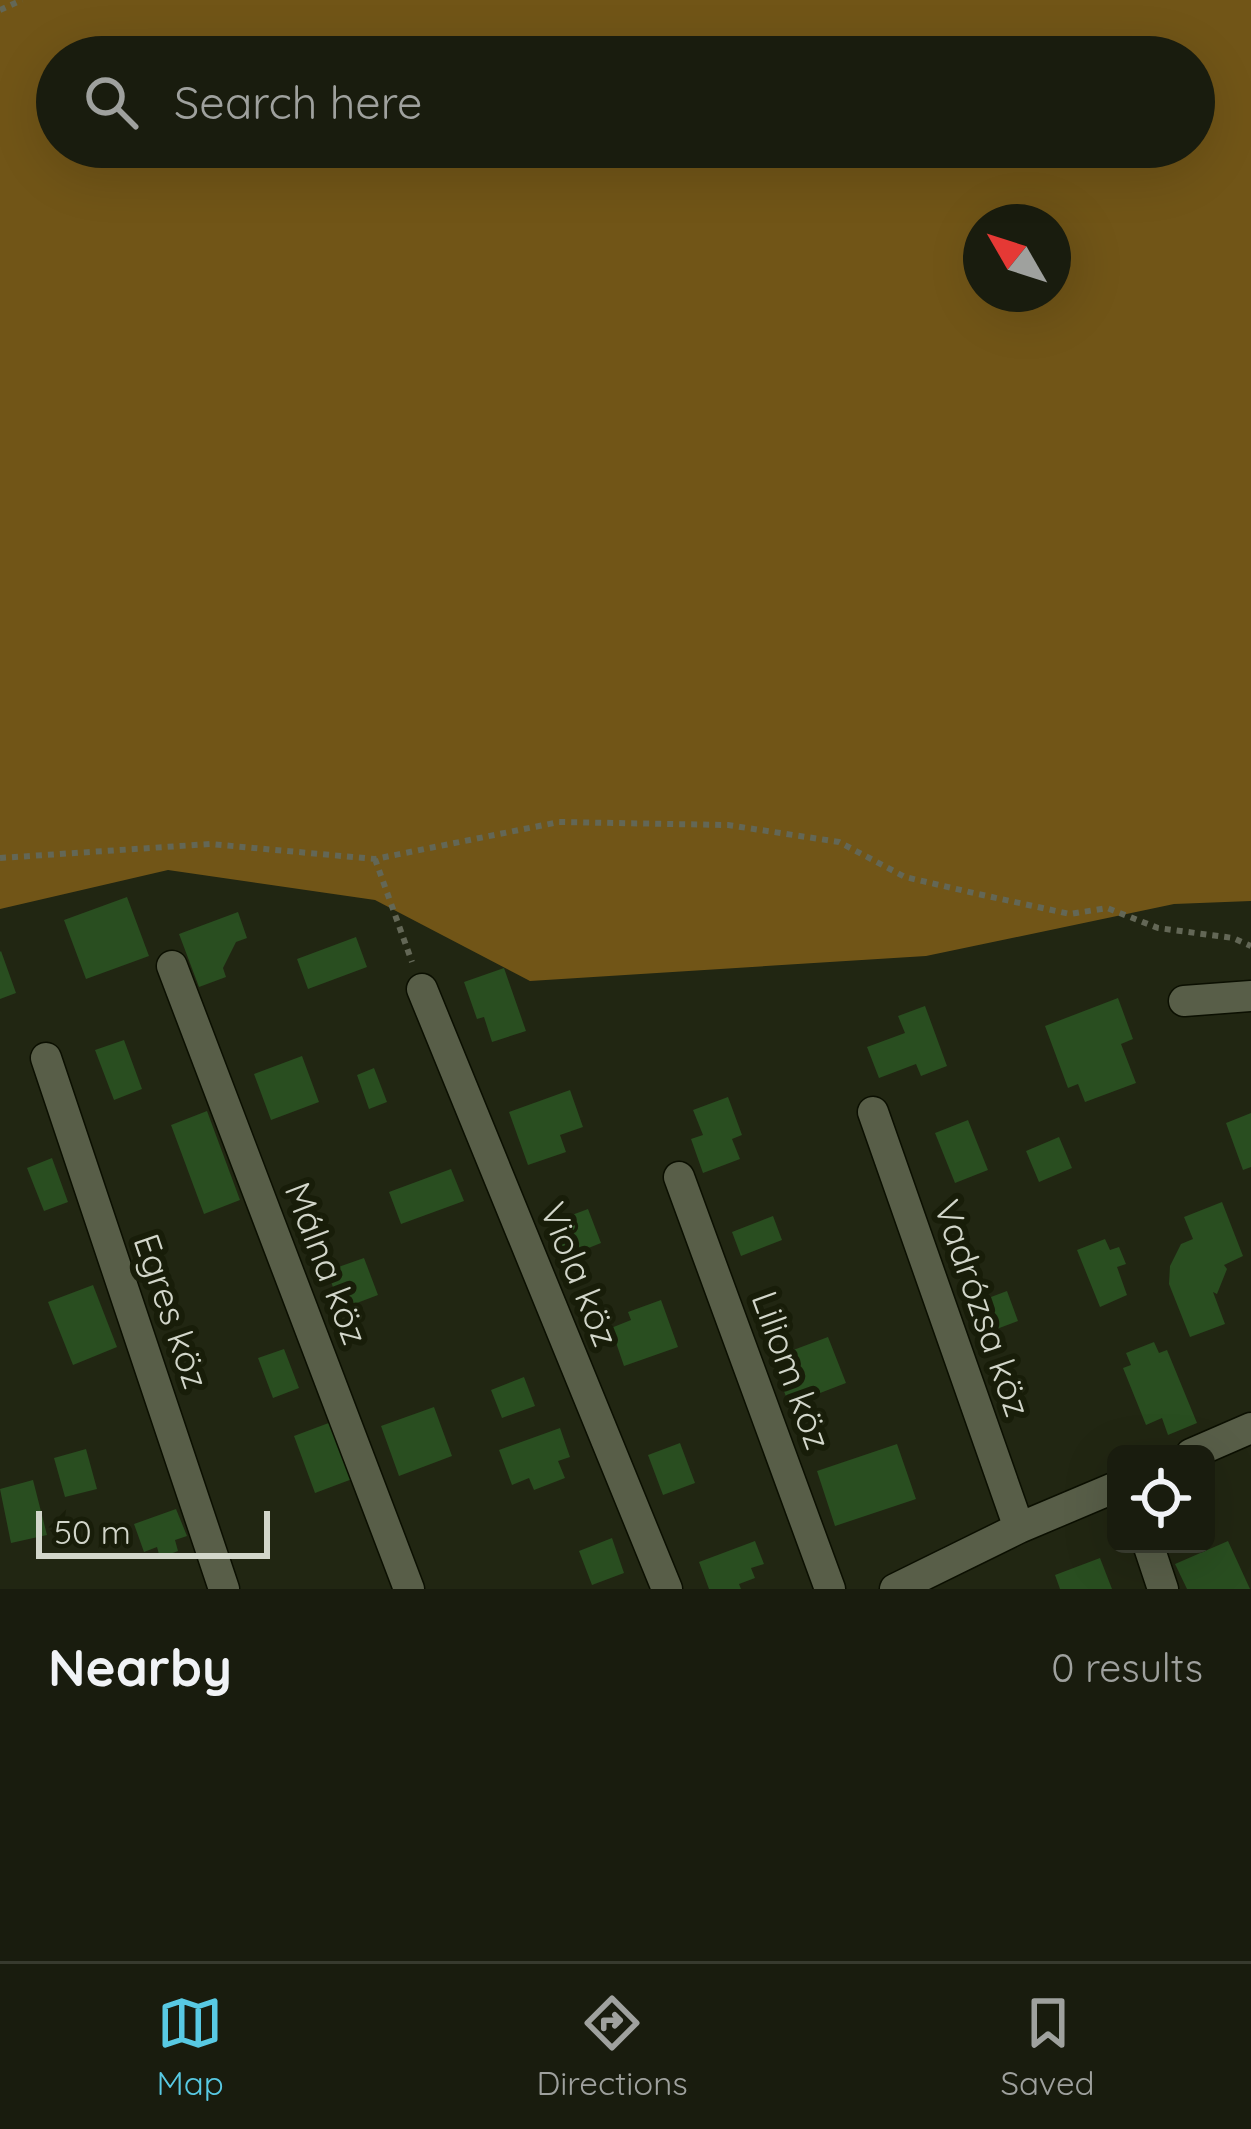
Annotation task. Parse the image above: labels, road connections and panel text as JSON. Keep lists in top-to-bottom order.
{
  "streets": {
    "street": [
      "Málna köz",
      "Viola köz",
      "Vadrózsa köz",
      "Egres köz",
      "Liliom köz"
    ]
  },
  "scale_bar": "50 m",
  "north": "top left",
  "page": {
    "search": "Search here",
    "scale": "50 m",
    "heading": ["Nearby", "0 results"],
    "nav": ["Map", "Directions", "Saved"]
  }
}
